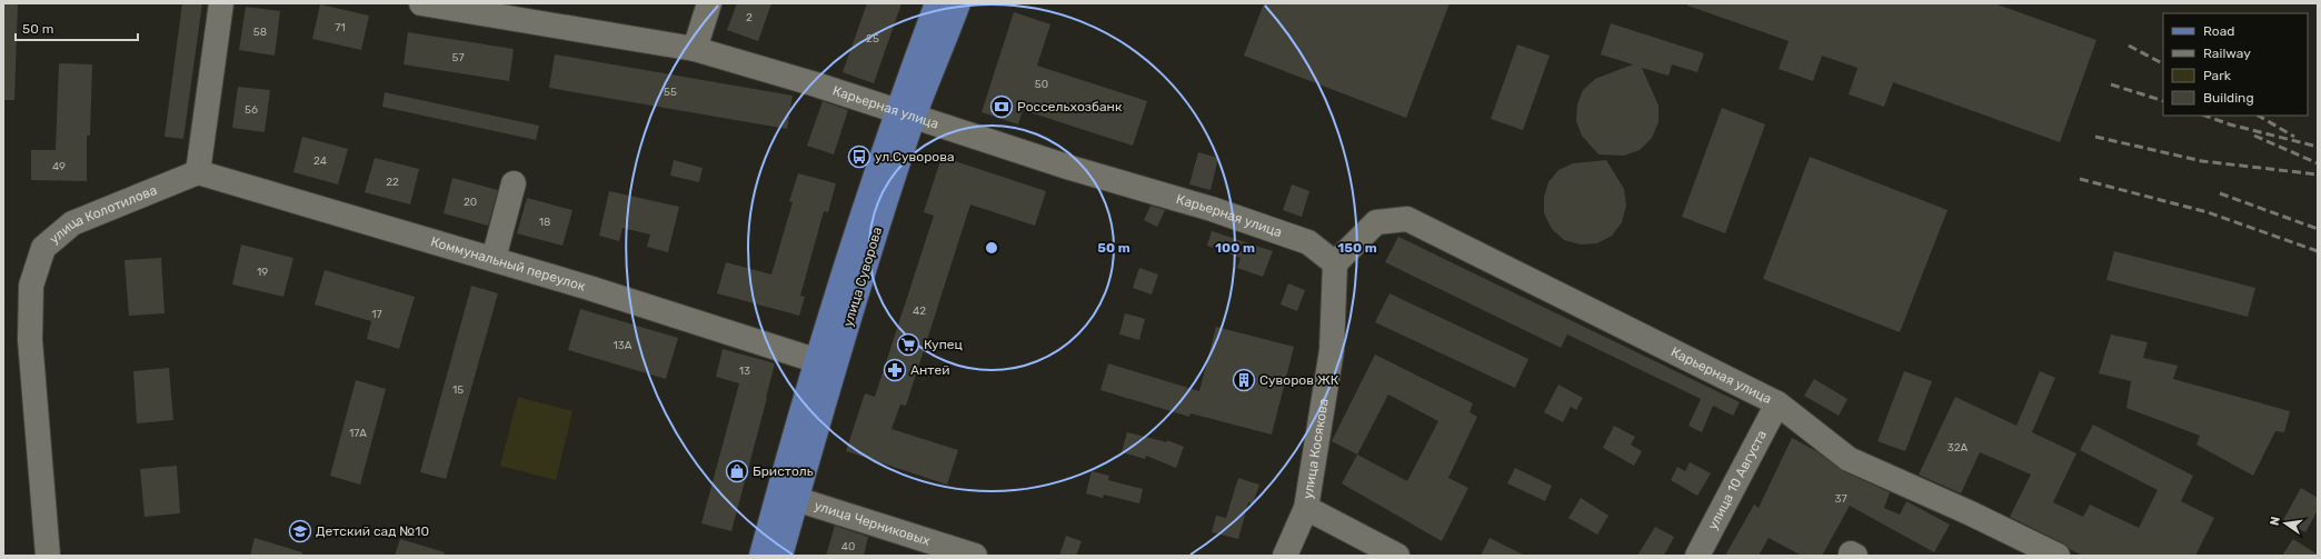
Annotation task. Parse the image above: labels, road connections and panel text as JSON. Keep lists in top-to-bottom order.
{
  "streets": {
    "main road": ["улица Суворова"],
    "street": [
      "Карьерная улица",
      "улица Колотилова",
      "Коммунальный переулок",
      "улица Косякова",
      "улица 10 Августа",
      "улица Черниковых"
    ]
  },
  "crossings": [
    ["Карьерная улица", "улица Суворова"],
    ["Карьерная улица", "улица Косякова"],
    ["Карьерная улица", "улица 10 Августа"],
    ["улица Колотилова", "Коммунальный переулок"],
    ["Коммунальный переулок", "улица Суворова"],
    ["улица Суворова", "улица Черниковых"]
  ],
  "places": {
    "bank": ["Россельхозбанк"],
    "bus stop": ["ул.Суворова"],
    "supermarket": ["Купец"],
    "pharmacy": ["Антей"],
    "building": ["Суворов ЖК"],
    "shop": ["Бристоль"],
    "school or university": ["Детский сад №10"]
  },
  "house_numbers": [
    "2",
    "71",
    "58",
    "25",
    "57",
    "50",
    "55",
    "56",
    "24",
    "49",
    "22",
    "20",
    "18",
    "19",
    "42",
    "17",
    "13А",
    "13",
    "15",
    "17А",
    "32А",
    "37",
    "40"
  ],
  "legend": [
    "Road",
    "Railway",
    "Park",
    "Building"
  ],
  "scale_bar": "50 m",
  "north": "left",
  "rings": ["50 m", "100 m", "150 m"]
}
